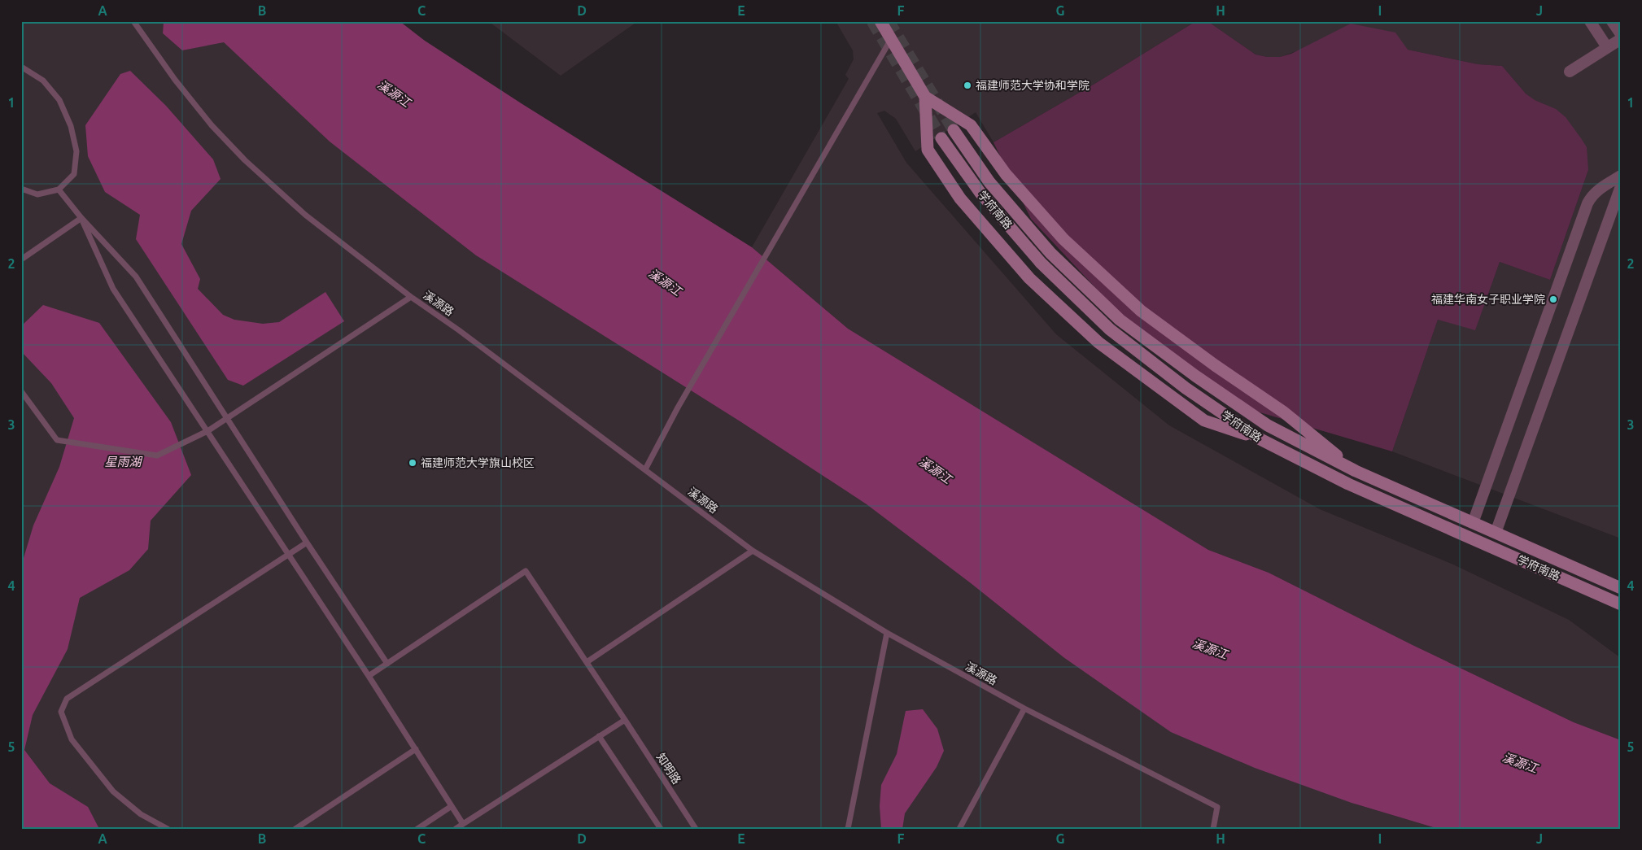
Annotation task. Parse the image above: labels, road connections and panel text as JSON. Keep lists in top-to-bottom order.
{
  "streets": {
    "main road": ["学府南路"],
    "lane": ["溪源路", "知明路"]
  },
  "water": ["溪源江", "星雨湖"],
  "places": ["福建师范大学协和学院", "福建华南女子职业学院", "福建师范大学旗山校区"],
  "grid": {
    "columns": [
      "A",
      "B",
      "C",
      "D",
      "E",
      "F",
      "G",
      "H",
      "I",
      "J"
    ],
    "rows": [
      "1",
      "2",
      "3",
      "4",
      "5"
    ]
  }
}
